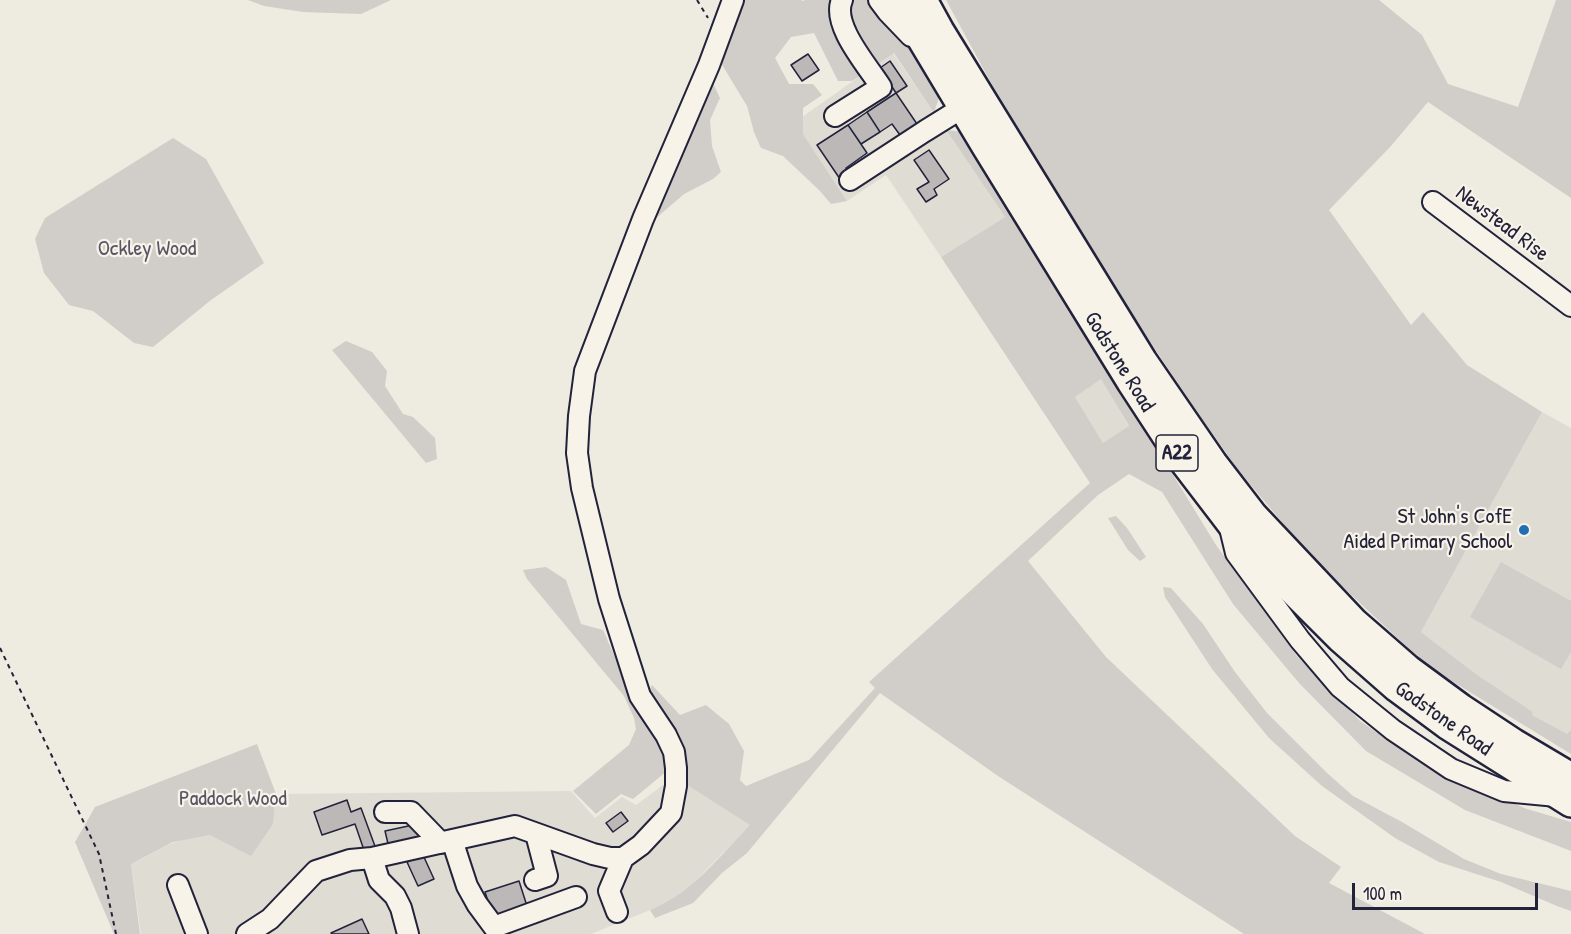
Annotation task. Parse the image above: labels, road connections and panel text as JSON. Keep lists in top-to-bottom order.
{
  "streets": {
    "highway": ["Godstone Road", "A22"],
    "street": ["Newstead Rise"]
  },
  "parks": ["Ockley Wood", "Paddock Wood"],
  "places": ["St John's CofE Aided Primary School"],
  "scale_bar": "100 m"
}
